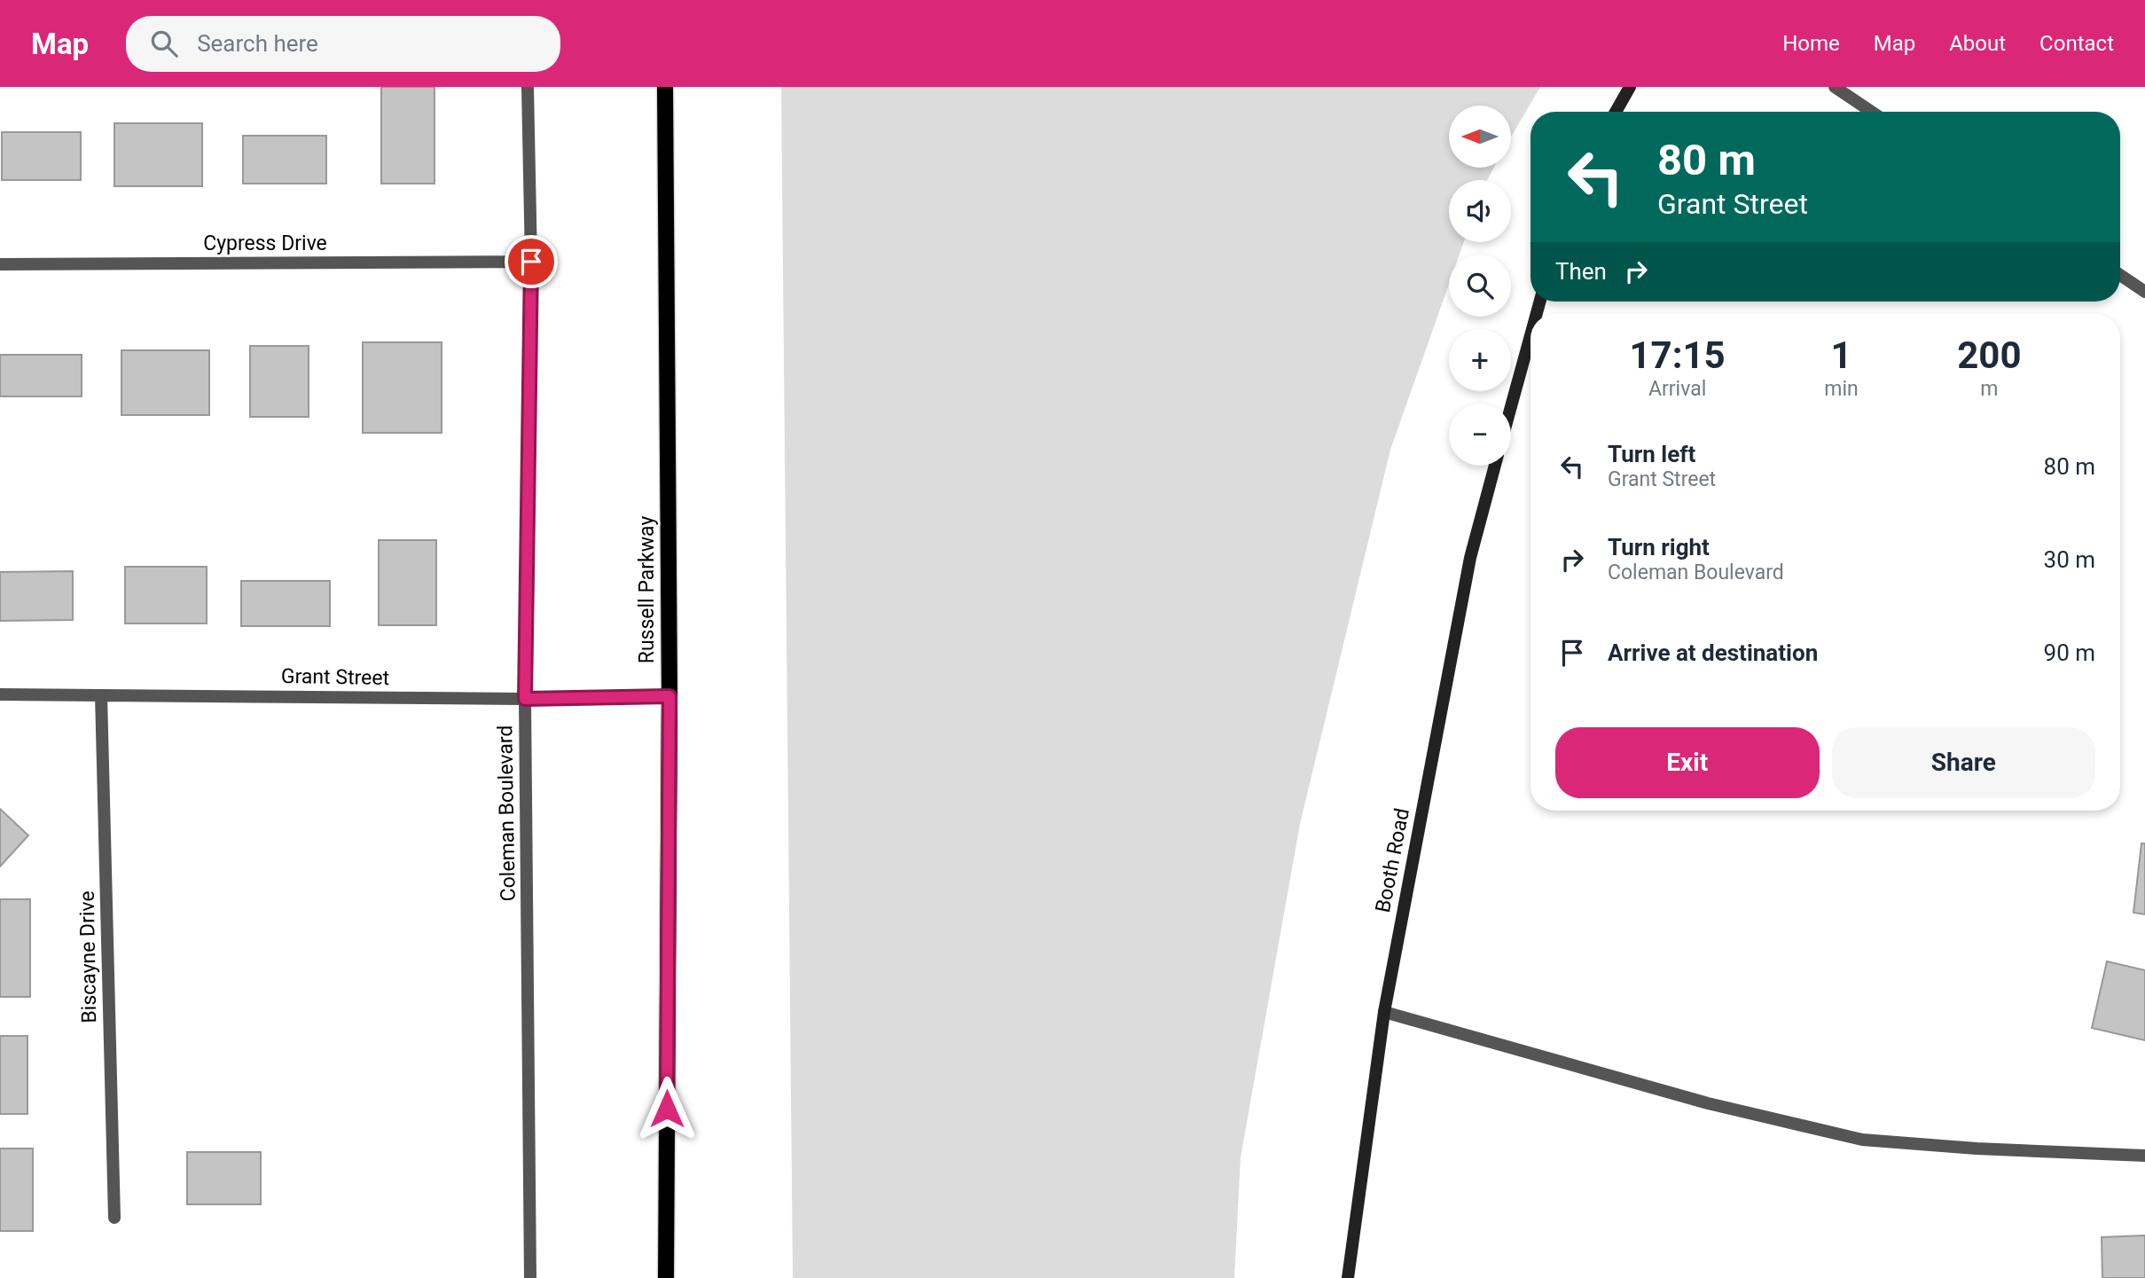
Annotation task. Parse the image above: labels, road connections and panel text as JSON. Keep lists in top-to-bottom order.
{
  "streets": {
    "main road": ["Russell Parkway"],
    "street": [
      "Cypress Drive",
      "Grant Street",
      "Coleman Boulevard",
      "Booth Road",
      "Biscayne Drive"
    ]
  },
  "crossings": [
    ["Cypress Drive", "Coleman Boulevard"],
    ["Russell Parkway", "Grant Street"],
    ["Grant Street", "Coleman Boulevard"],
    ["Grant Street", "Biscayne Drive"]
  ],
  "north": "left",
  "page": {
    "header": "Map",
    "search": "Search here",
    "nav": [
      "Home",
      "Map",
      "About",
      "Contact"
    ],
    "map_buttons": ["+", "−"],
    "turn": ["80 m", "Grant Street"],
    "then": "Then",
    "eta": [
      "17:15",
      "Arrival",
      "1",
      "min",
      "200",
      "m"
    ],
    "list": [
      {
        "name": "Turn left",
        "note": "Grant Street",
        "value": "80 m"
      },
      {
        "name": "Turn right",
        "note": "Coleman Boulevard",
        "value": "30 m"
      },
      {
        "name": "Arrive at destination",
        "value": "90 m"
      }
    ],
    "buttons": ["Exit", "Share"]
  }
}
